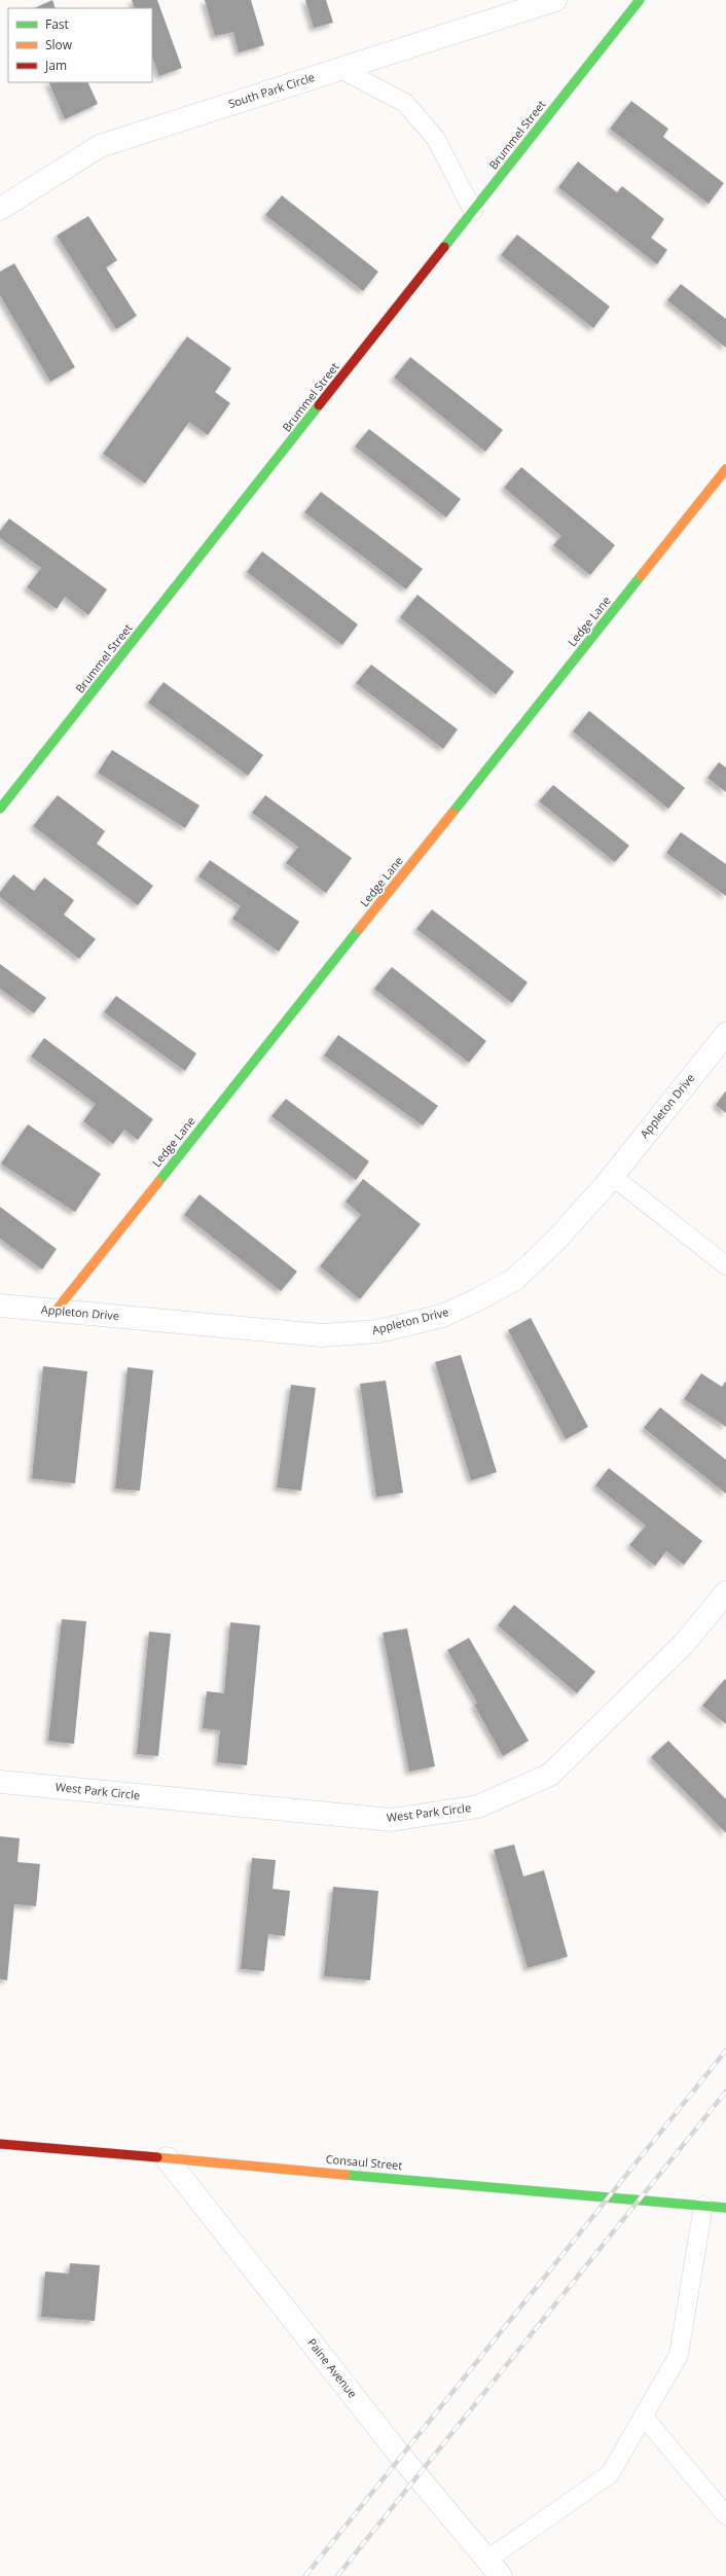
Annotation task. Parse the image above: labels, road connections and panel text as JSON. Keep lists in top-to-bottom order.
{
  "streets": {
    "street": [
      "South Park Circle",
      "Brummel Street",
      "Ledge Lane",
      "Appleton Drive",
      "West Park Circle",
      "Consaul Street",
      "Paine Avenue"
    ]
  },
  "crossings": [
    ["Ledge Lane", "Appleton Drive"],
    ["Consaul Street", "Paine Avenue"]
  ],
  "legend": ["Fast", "Slow", "Jam"]
}
